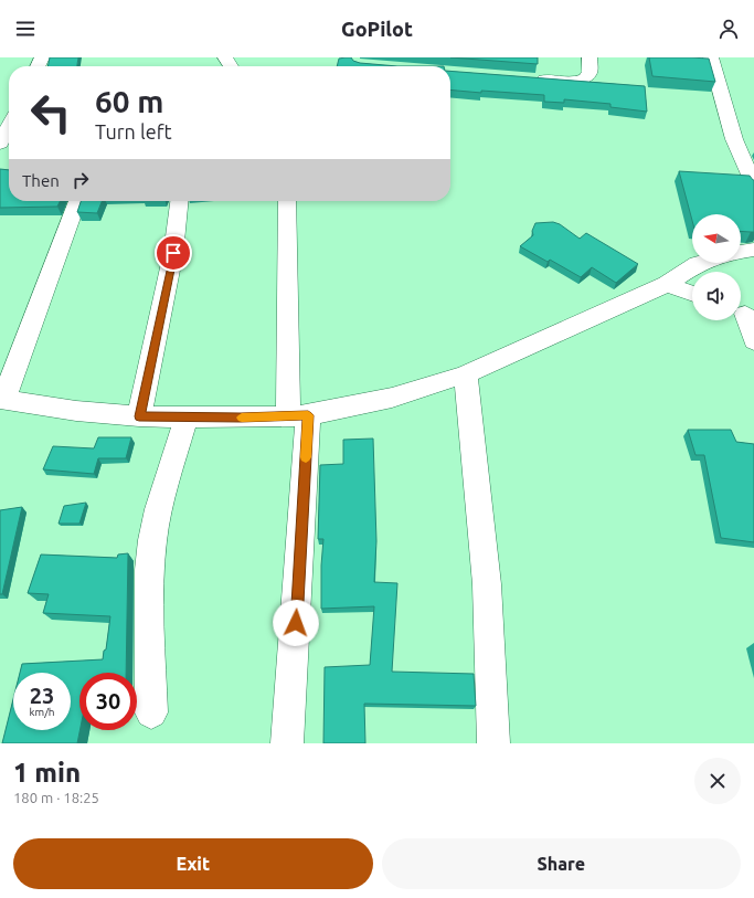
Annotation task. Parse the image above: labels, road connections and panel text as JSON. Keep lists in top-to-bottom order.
{
  "north": "left",
  "page": {
    "header": "GoPilot",
    "turn": ["60 m", "Turn left"],
    "then": "Then",
    "speed": "23 km/h",
    "limit": "30",
    "heading": ["1 min", "180 m · 18:25"],
    "buttons": ["Exit", "Share"]
  }
}
